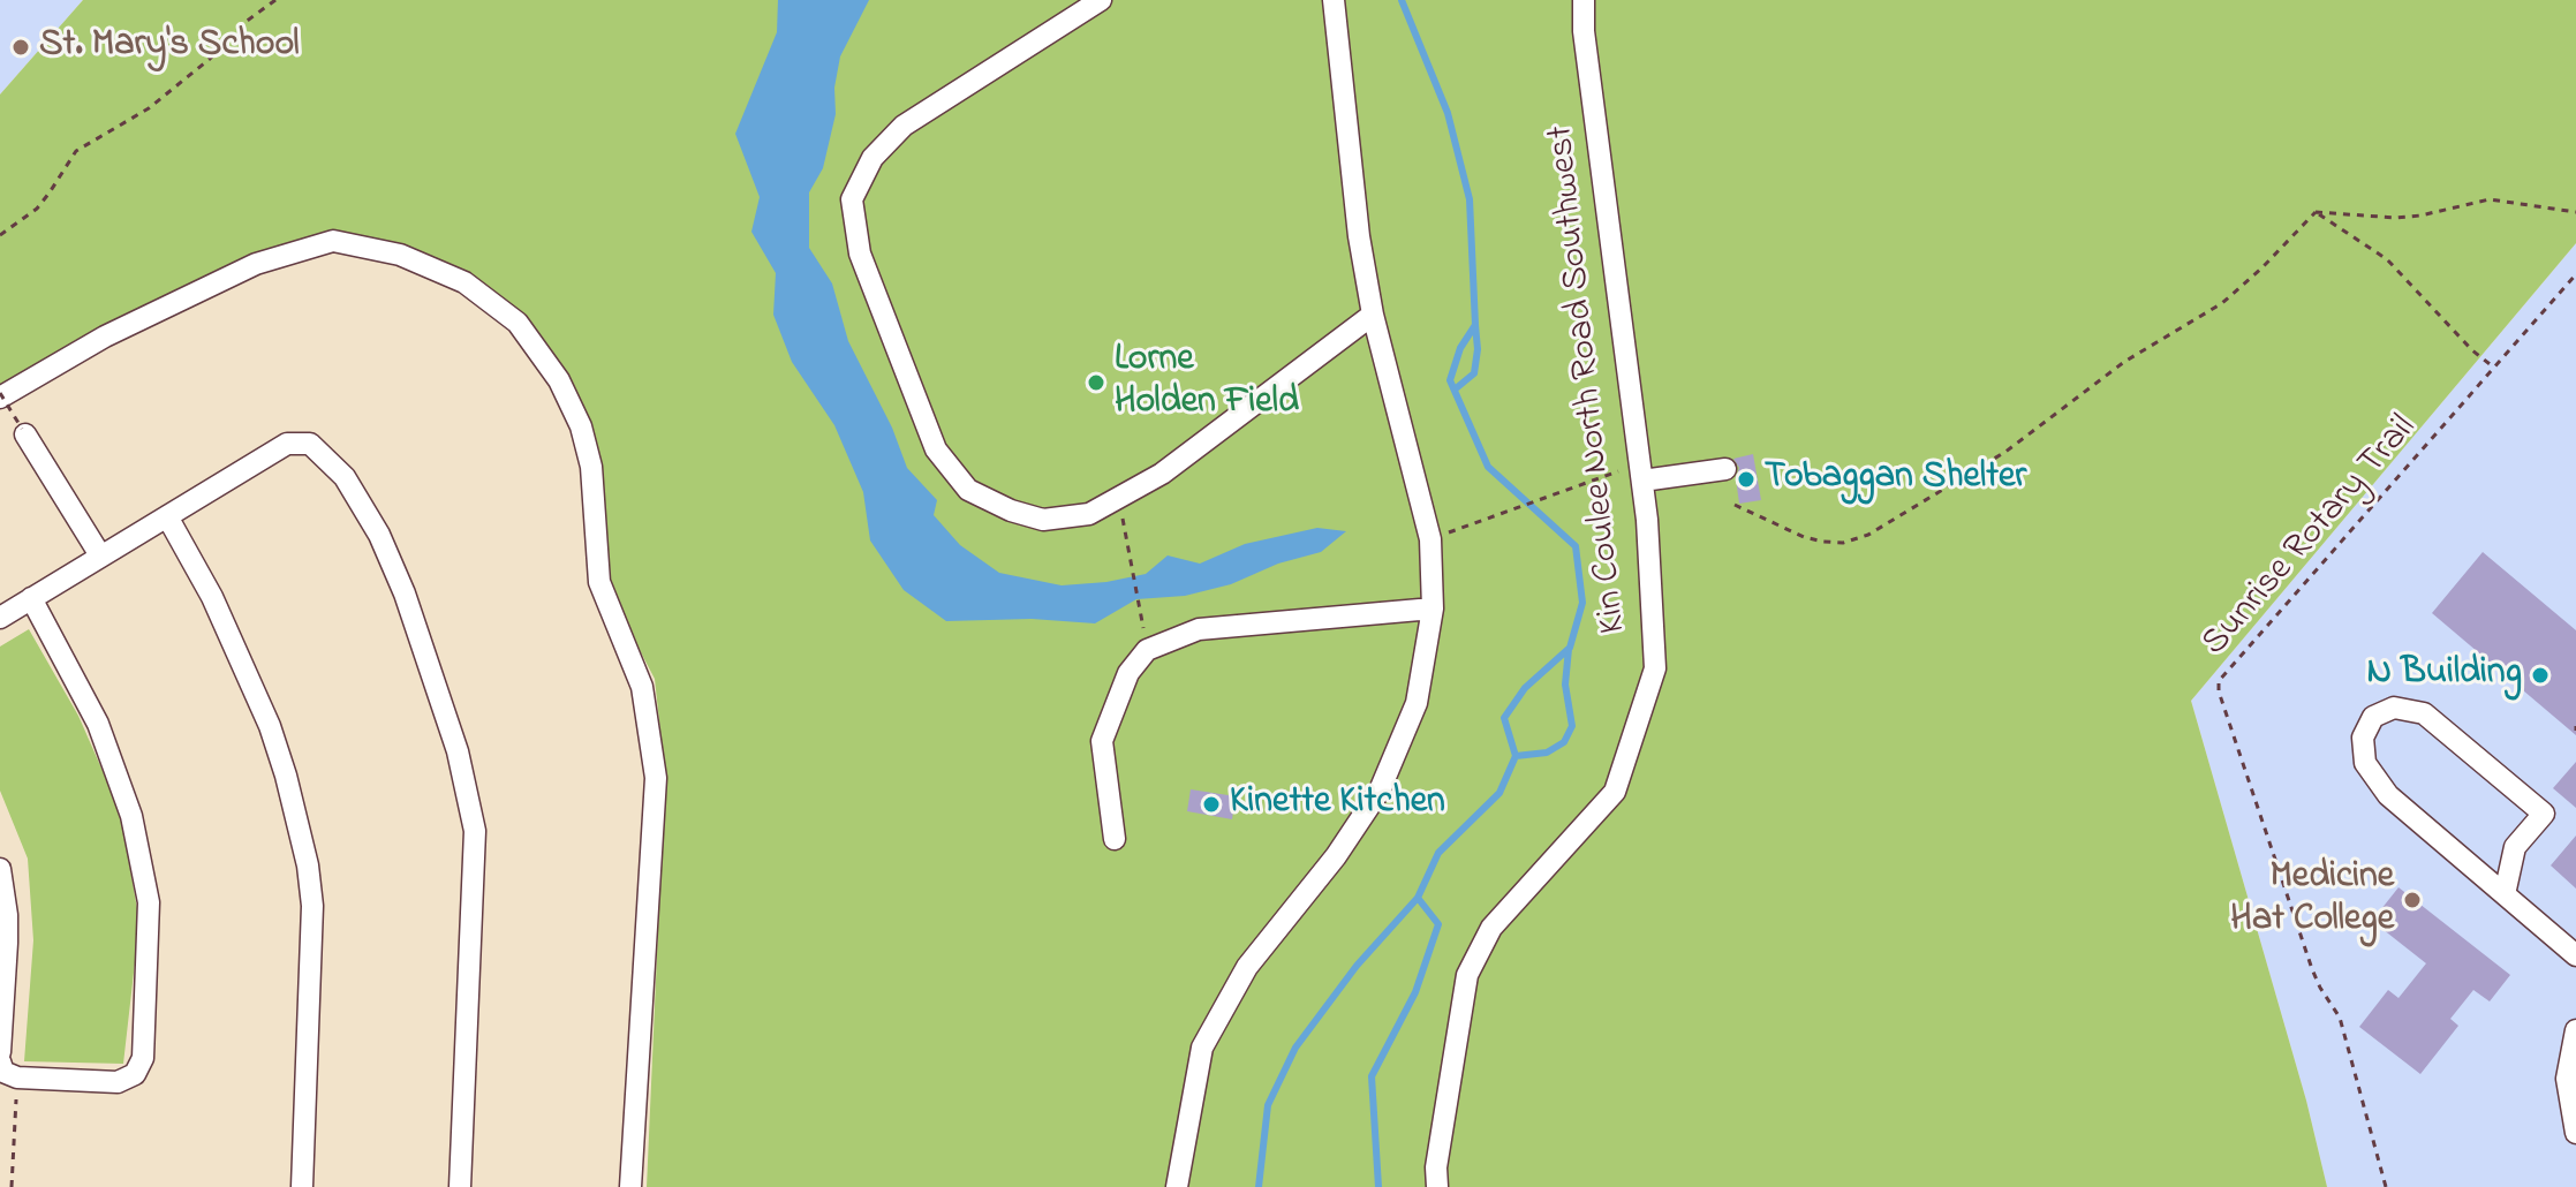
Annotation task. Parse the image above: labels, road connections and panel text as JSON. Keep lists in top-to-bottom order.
{
  "streets": {
    "street": ["Kin Coulee North Road Southwest"],
    "path": ["Sunrise Rotary Trail"]
  },
  "places": [
    "St. Mary's School",
    "Lorne Holden Field",
    "Tobaggan Shelter",
    "N Building",
    "Kinette Kitchen",
    "Medicine Hat College"
  ]
}
